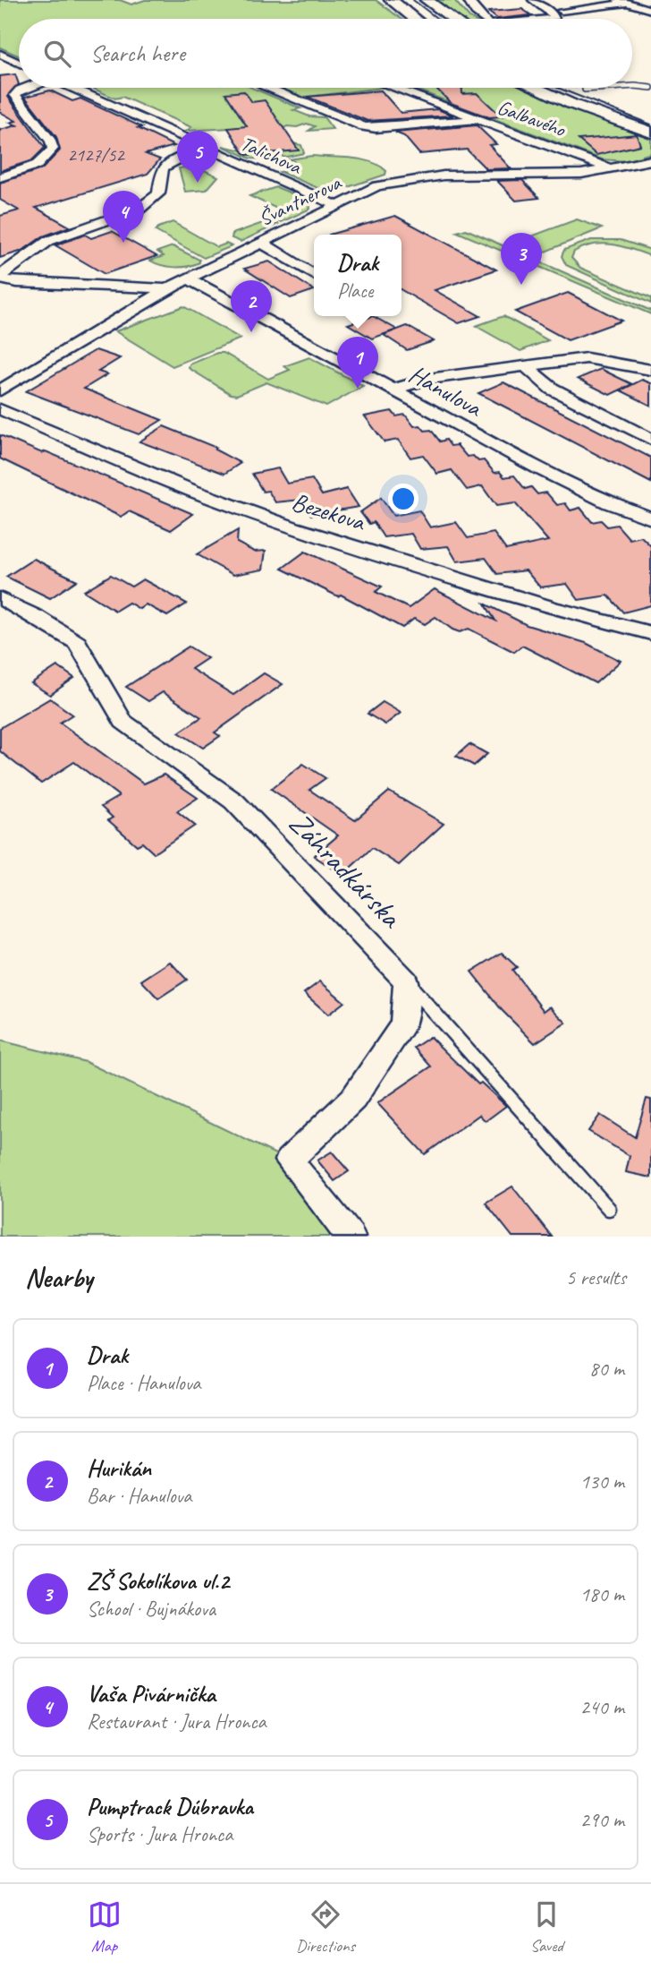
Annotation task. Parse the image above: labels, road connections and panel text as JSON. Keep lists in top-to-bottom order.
{
  "streets": {
    "street": [
      "Galbavého",
      "Talichova",
      "Švantnerova",
      "Hanulova",
      "Bezekova",
      "Záhradkárska"
    ]
  },
  "crossings": [
    ["Galbavého", "Švantnerova"],
    ["Talichova", "Švantnerova"],
    ["Švantnerova", "Hanulova"]
  ],
  "house_numbers": ["2127/52"],
  "page": {
    "search": "Search here",
    "pins": [
      "5",
      "4",
      "3",
      "2",
      "1"
    ],
    "popup": ["Drak", "Place"],
    "heading": ["Nearby", "5 results"],
    "list": [
      {
        "mark": "1",
        "name": "Drak",
        "note": "Place · Hanulova",
        "value": "80 m"
      },
      {
        "mark": "2",
        "name": "Hurikán",
        "note": "Bar · Hanulova",
        "value": "130 m"
      },
      {
        "mark": "3",
        "name": "ZŠ Sokolíkova ul.2",
        "note": "School · Bujnákova",
        "value": "180 m"
      },
      {
        "mark": "4",
        "name": "Vaša Pivárnička",
        "note": "Restaurant · Jura Hronca",
        "value": "240 m"
      },
      {
        "mark": "5",
        "name": "Pumptrack Dúbravka",
        "note": "Sports · Jura Hronca",
        "value": "290 m"
      }
    ],
    "nav": ["Map", "Directions", "Saved"]
  }
}
